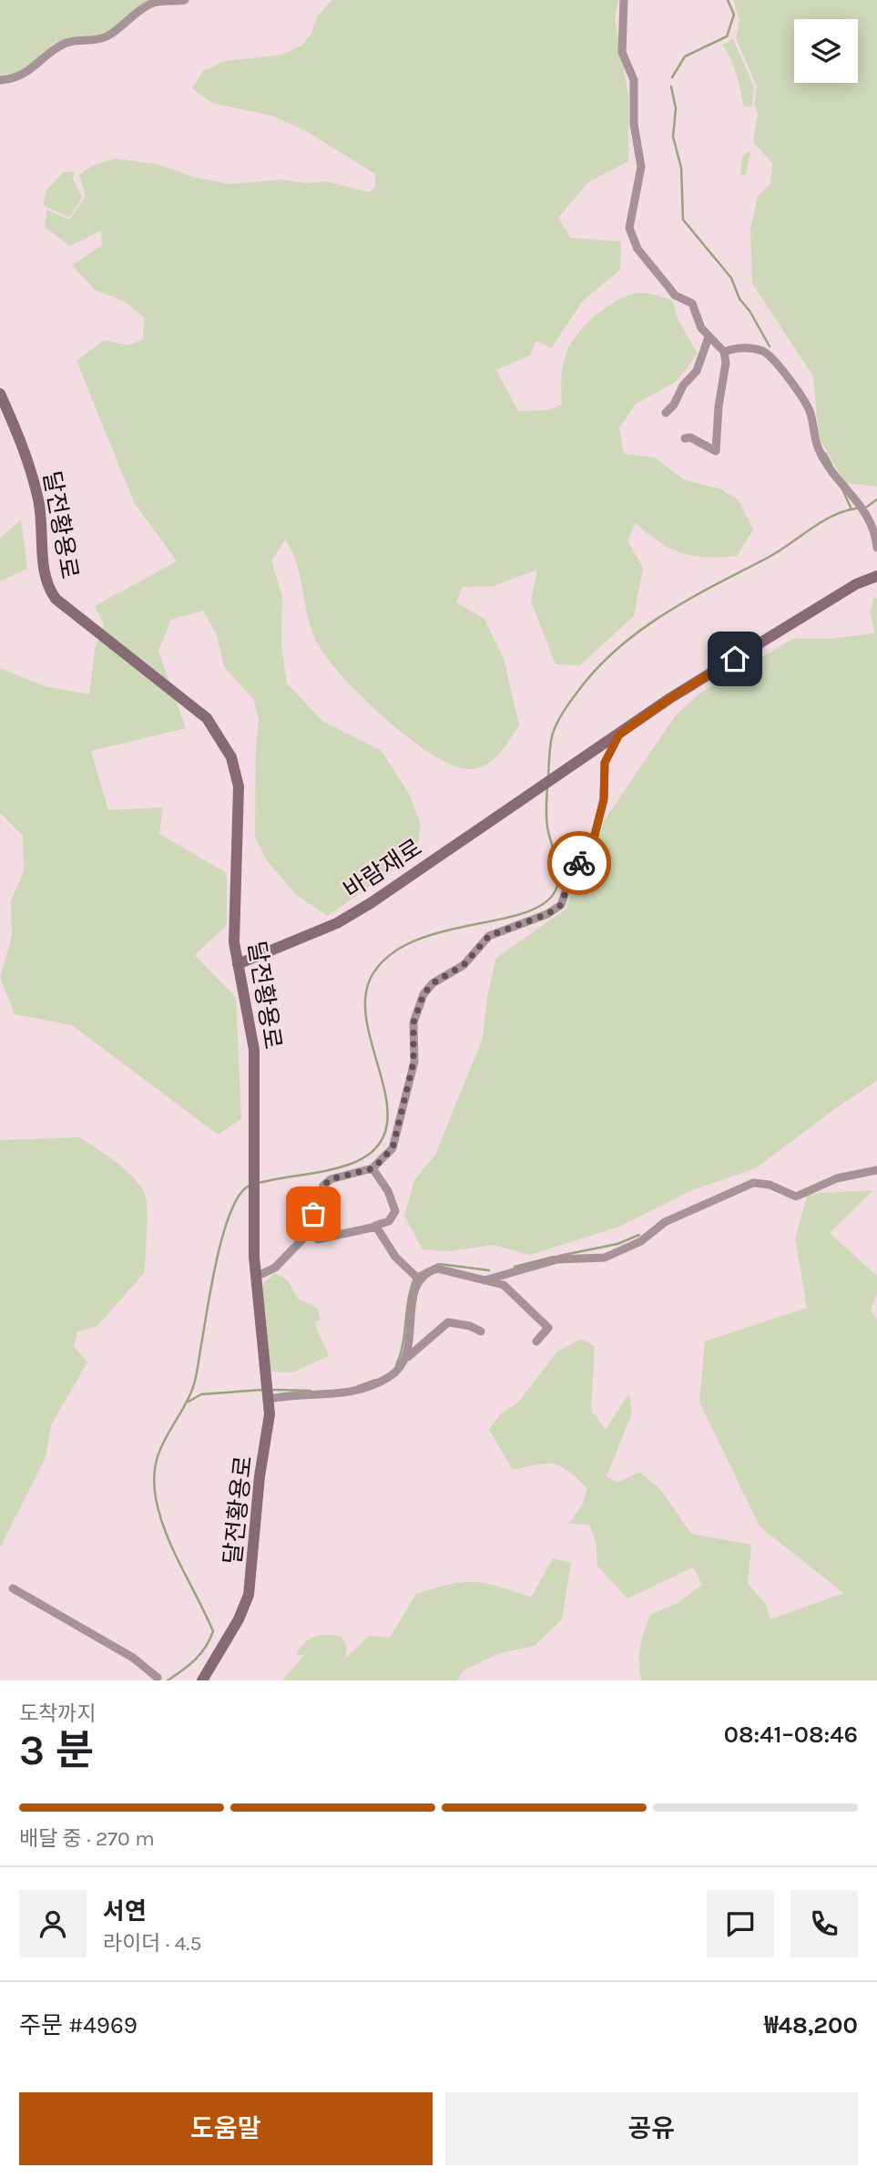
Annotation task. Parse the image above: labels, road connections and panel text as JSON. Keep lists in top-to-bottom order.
{
  "streets": {
    "main road": ["달전황용로", "바람재로"]
  },
  "crossings": [
    ["달전황용로", "바람재로"]
  ],
  "page": {
    "heading": ["3 분", "도착까지", "08:41–08:46"],
    "panel": [
      "서연",
      "라이더 · 4.5",
      "주문 #4969",
      "₩48,200"
    ],
    "bar": "배달 중 · 270 m",
    "buttons": ["도움말", "공유"]
  }
}
